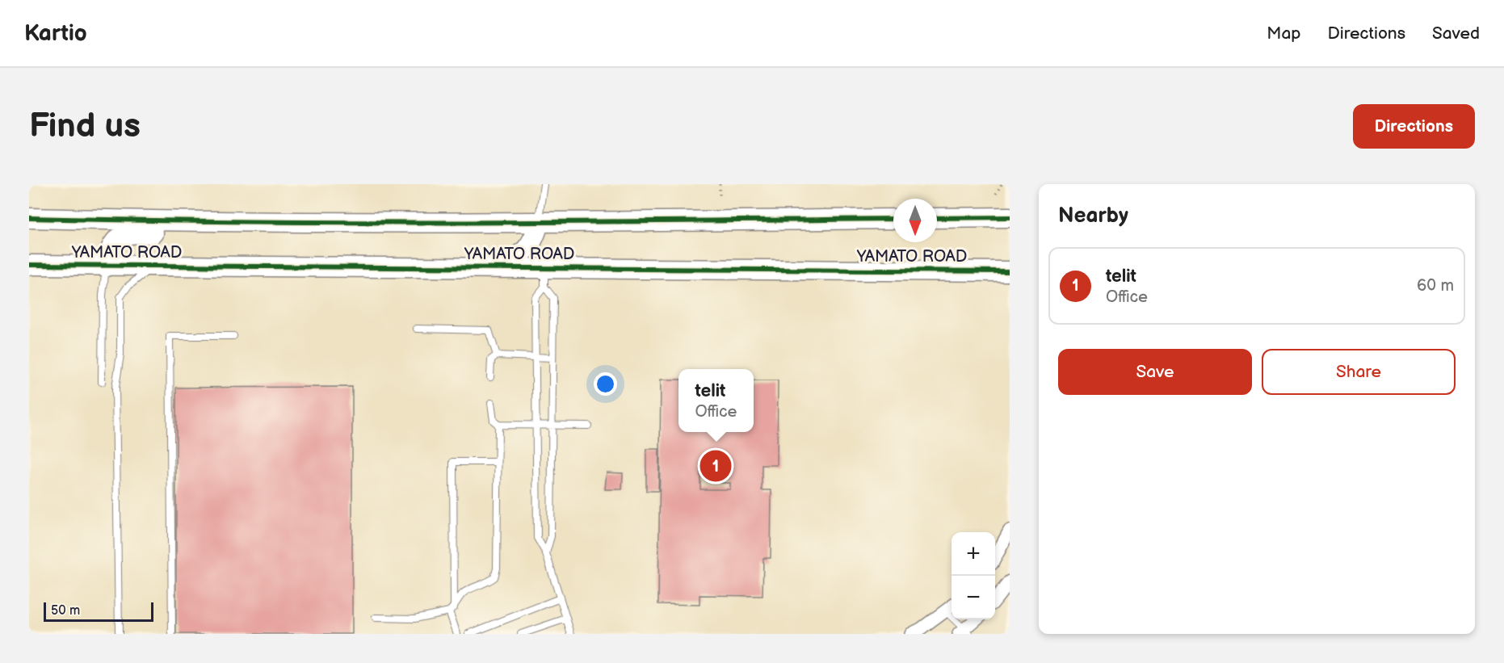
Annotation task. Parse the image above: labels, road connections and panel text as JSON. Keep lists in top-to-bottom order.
{
  "streets": {
    "main road": ["YAMATO ROAD"]
  },
  "scale_bar": "50 m",
  "north": "bottom",
  "page": {
    "header": "Kartio",
    "nav": ["Map", "Directions", "Saved"],
    "buttons": [
      "Directions",
      ["Save", "Share"]
    ],
    "title": "Find us",
    "heading": "Nearby",
    "list": [
      {
        "mark": "1",
        "name": "telit",
        "note": "Office",
        "value": "60 m"
      }
    ],
    "popup": ["telit", "Office"],
    "pins": "1",
    "map_buttons": ["+", "−"],
    "scale": "50 m"
  }
}
